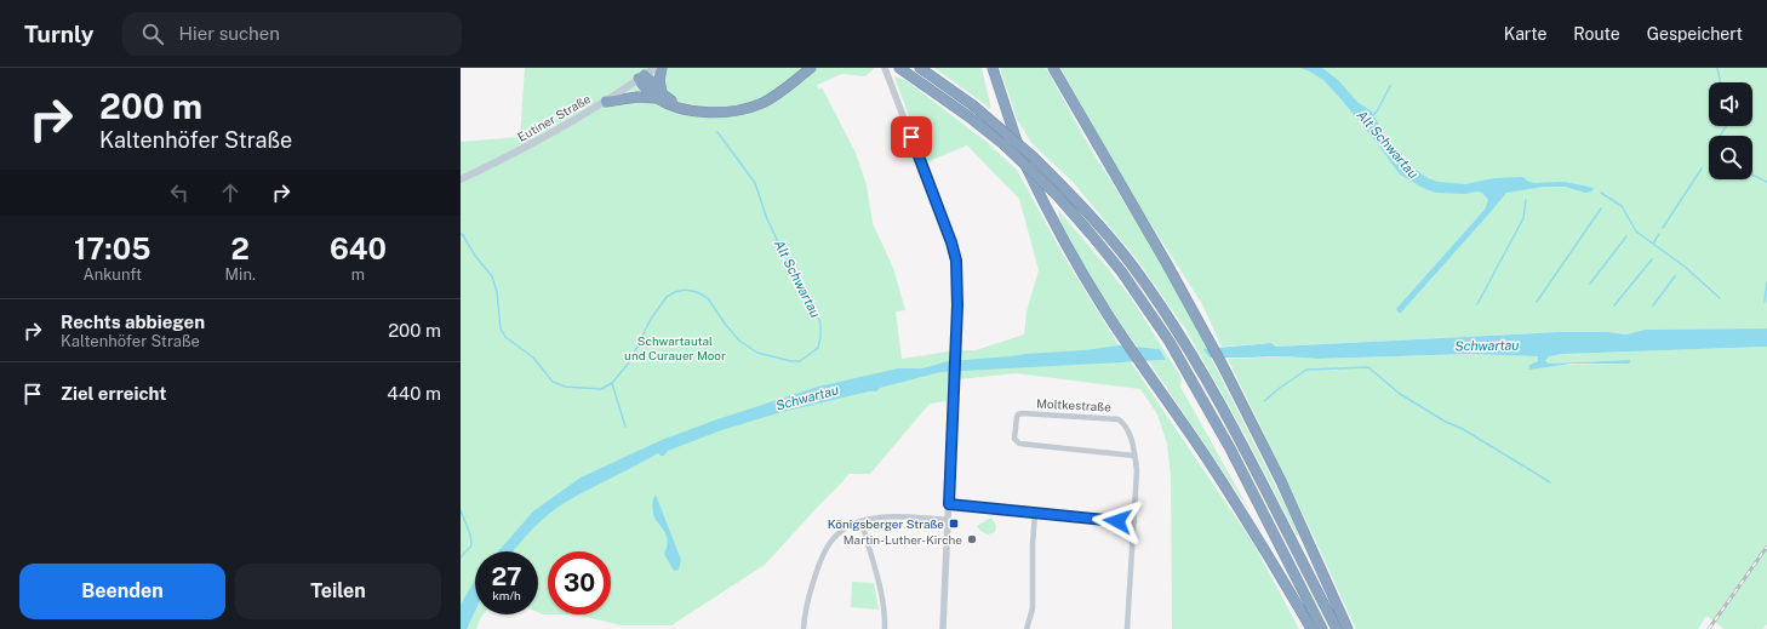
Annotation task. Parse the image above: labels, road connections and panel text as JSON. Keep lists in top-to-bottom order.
{
  "streets": {
    "main road": ["Eutiner Straße"],
    "street": ["Moltkestraße"]
  },
  "water": ["Alt Schwartau", "Schwartau"],
  "parks": ["Schwartautal und Curauer Moor"],
  "places": {
    "transit": ["Königsberger Straße"],
    "other": ["Martin-Luther-Kirche"]
  },
  "page": {
    "header": "Turnly",
    "search": "Hier suchen",
    "nav": ["Karte", "Route", "Gespeichert"],
    "turn": ["200 m", "Kaltenhöfer Straße"],
    "eta": [
      "17:05",
      "Ankunft",
      "2",
      "Min.",
      "640",
      "m"
    ],
    "list": [
      {
        "name": "Rechts abbiegen",
        "note": "Kaltenhöfer Straße",
        "value": "200 m"
      },
      {
        "name": "Ziel erreicht",
        "value": "440 m"
      }
    ],
    "speed": "27 km/h",
    "limit": "30",
    "buttons": ["Beenden", "Teilen"]
  }
}
